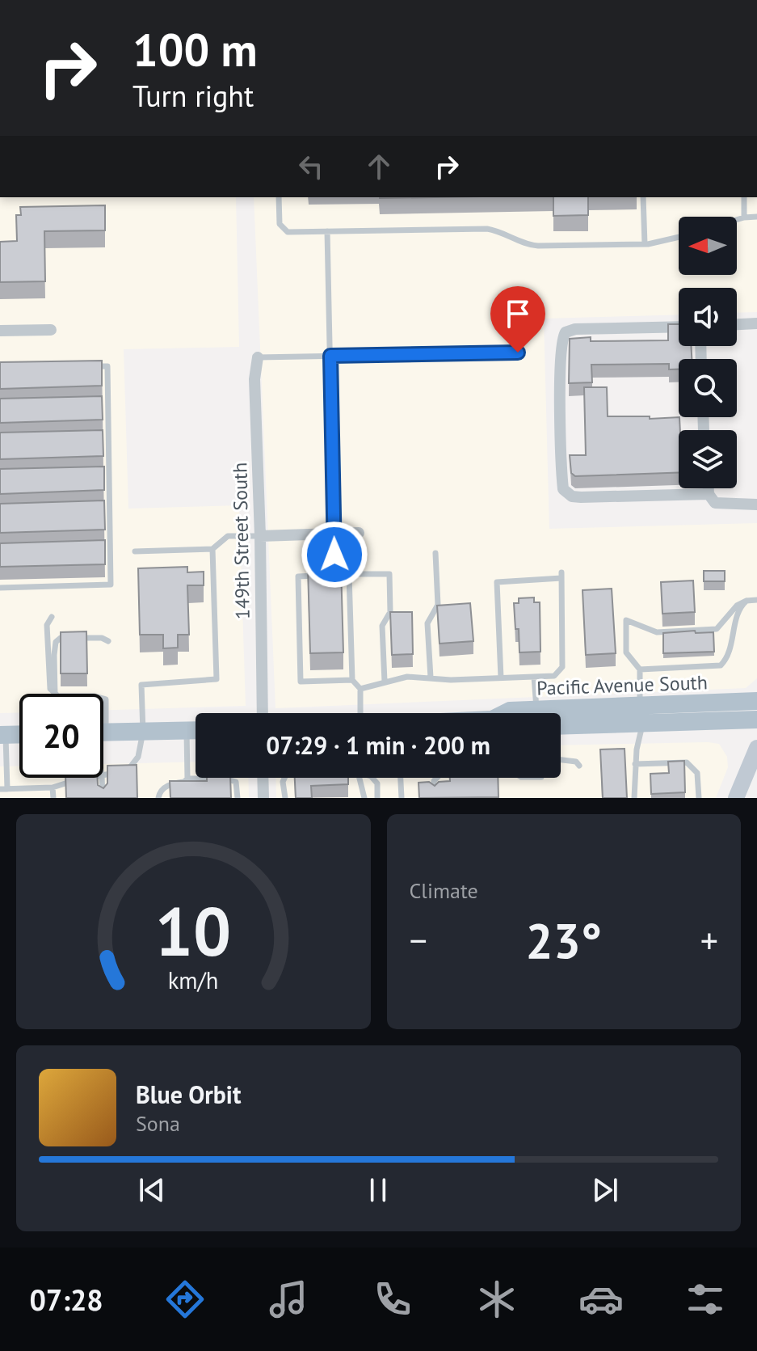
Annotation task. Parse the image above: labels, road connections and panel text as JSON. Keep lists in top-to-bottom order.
{
  "streets": {
    "main road": ["Pacific Avenue South"],
    "street": ["149th Street South"]
  },
  "north": "left",
  "page": {
    "turn": ["100 m", "Turn right"],
    "limit": "20",
    "trip": "07:29 · 1 min · 200 m",
    "tile": "Climate",
    "heat": ["−", "23°", "+"],
    "song": ["Blue Orbit", "Sona"],
    "tabs": "07:28",
    "gauge": ["10", "km/h"]
  }
}
